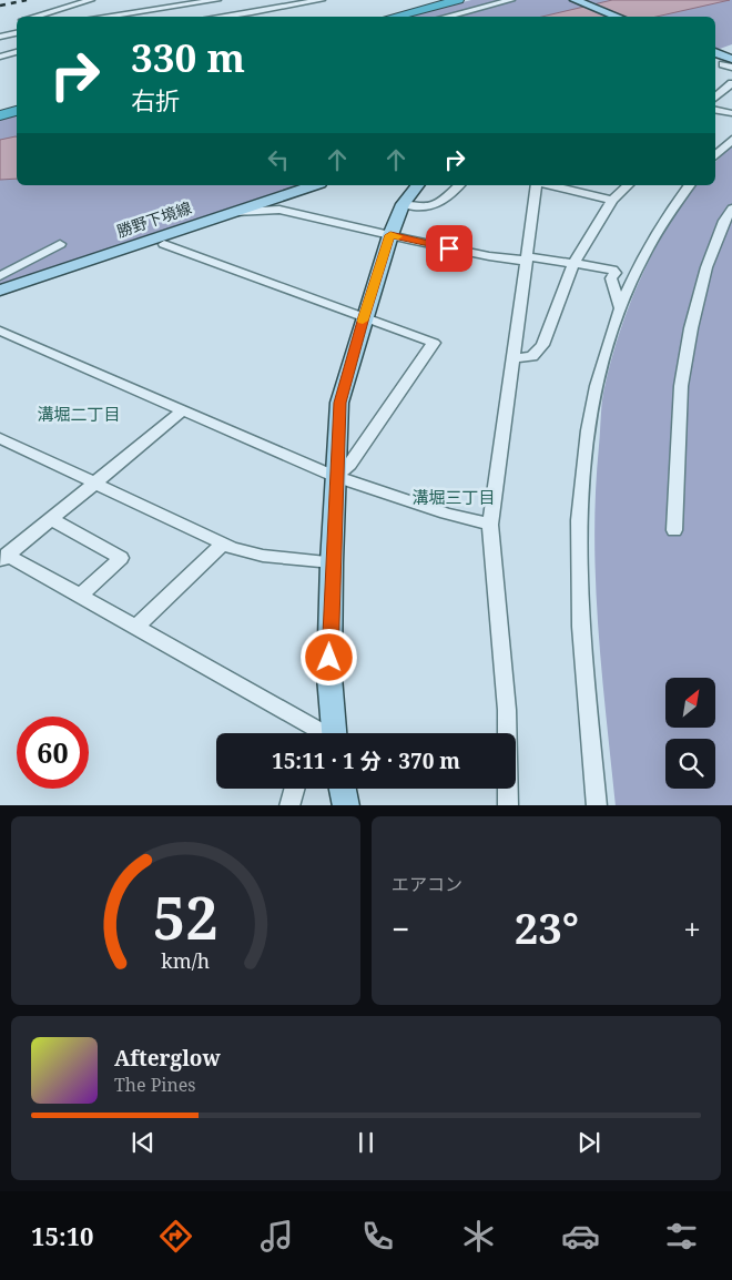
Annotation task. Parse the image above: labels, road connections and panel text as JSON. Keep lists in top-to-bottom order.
{
  "streets": {
    "main road": ["勝野下境線"]
  },
  "districts": ["溝堀二丁目", "溝堀三丁目"],
  "north": "top right",
  "page": {
    "turn": ["330 m", "右折"],
    "limit": "60",
    "trip": "15:11 · 1 分 · 370 m",
    "tile": "エアコン",
    "heat": ["−", "23°", "+"],
    "song": ["Afterglow", "The Pines"],
    "tabs": "15:10",
    "gauge": ["52", "km/h"]
  }
}
